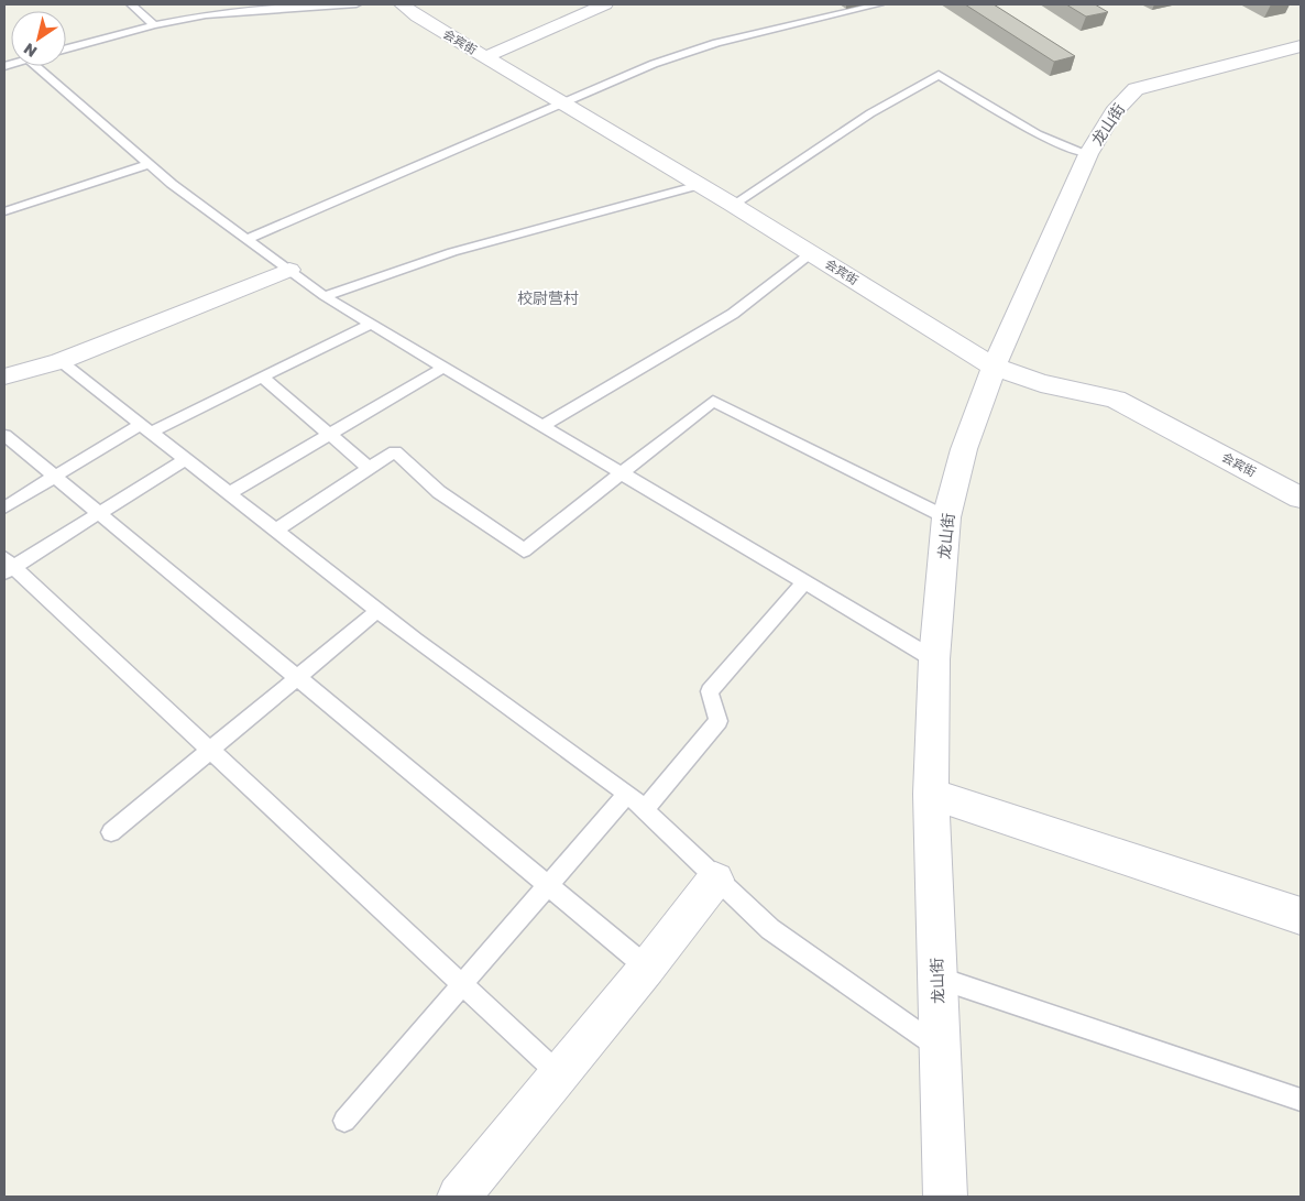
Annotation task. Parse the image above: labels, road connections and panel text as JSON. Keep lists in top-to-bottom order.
{
  "streets": {
    "street": ["会宾街", "龙山街"]
  },
  "crossings": [
    ["会宾街", "龙山街"]
  ],
  "districts": ["校尉营村"],
  "north": "bottom left"
}
